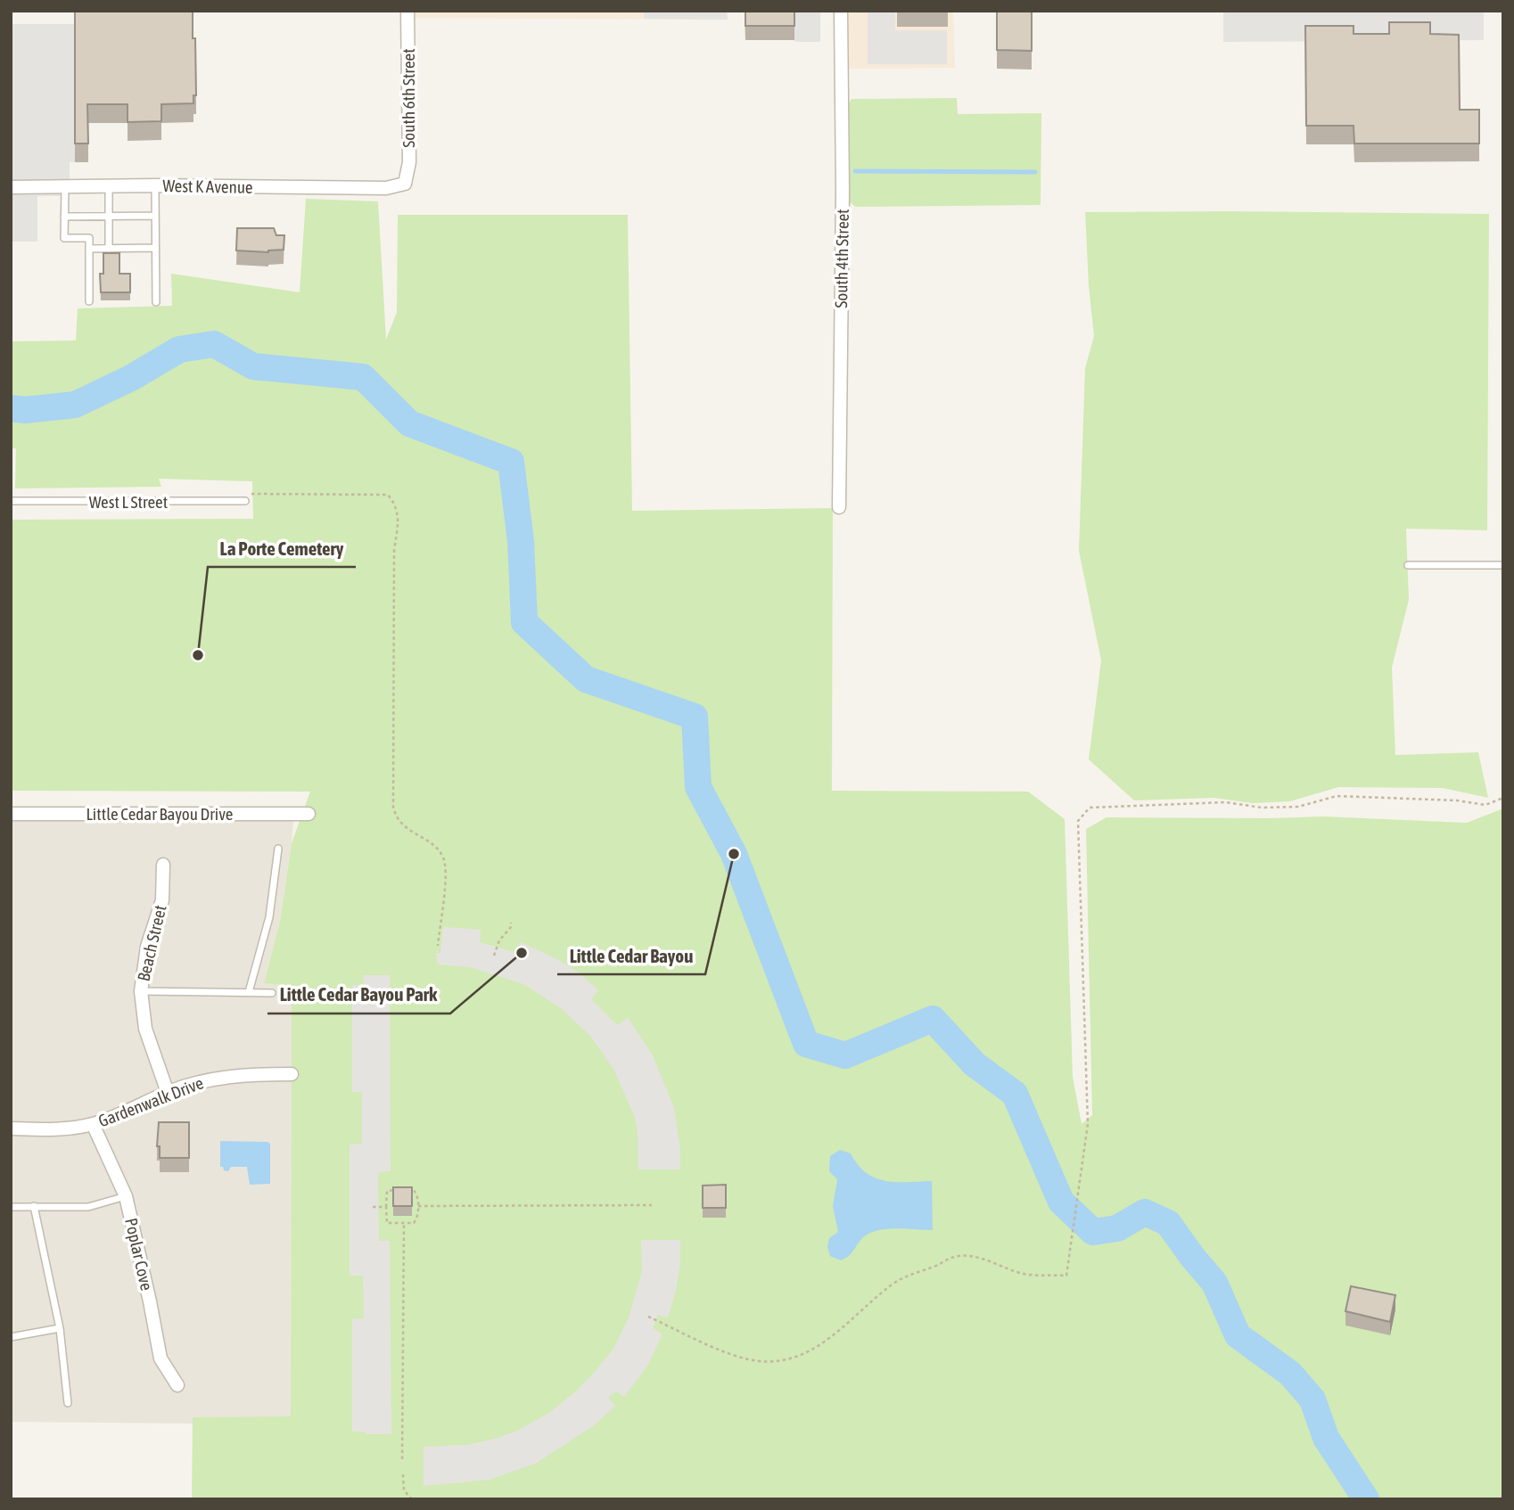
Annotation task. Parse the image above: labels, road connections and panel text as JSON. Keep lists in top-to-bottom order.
{
  "streets": {
    "street": [
      "South 6th Street",
      "West K Avenue",
      "South 4th Street",
      "Little Cedar Bayou Drive",
      "Beach Street",
      "Gardenwalk Drive",
      "Poplar Cove"
    ],
    "lane": ["West L Street"]
  },
  "crossings": [
    ["South 6th Street", "West K Avenue"],
    ["Beach Street", "Gardenwalk Drive"],
    ["Gardenwalk Drive", "Poplar Cove"]
  ],
  "places": ["La Porte Cemetery", "Little Cedar Bayou", "Little Cedar Bayou Park"]
}
